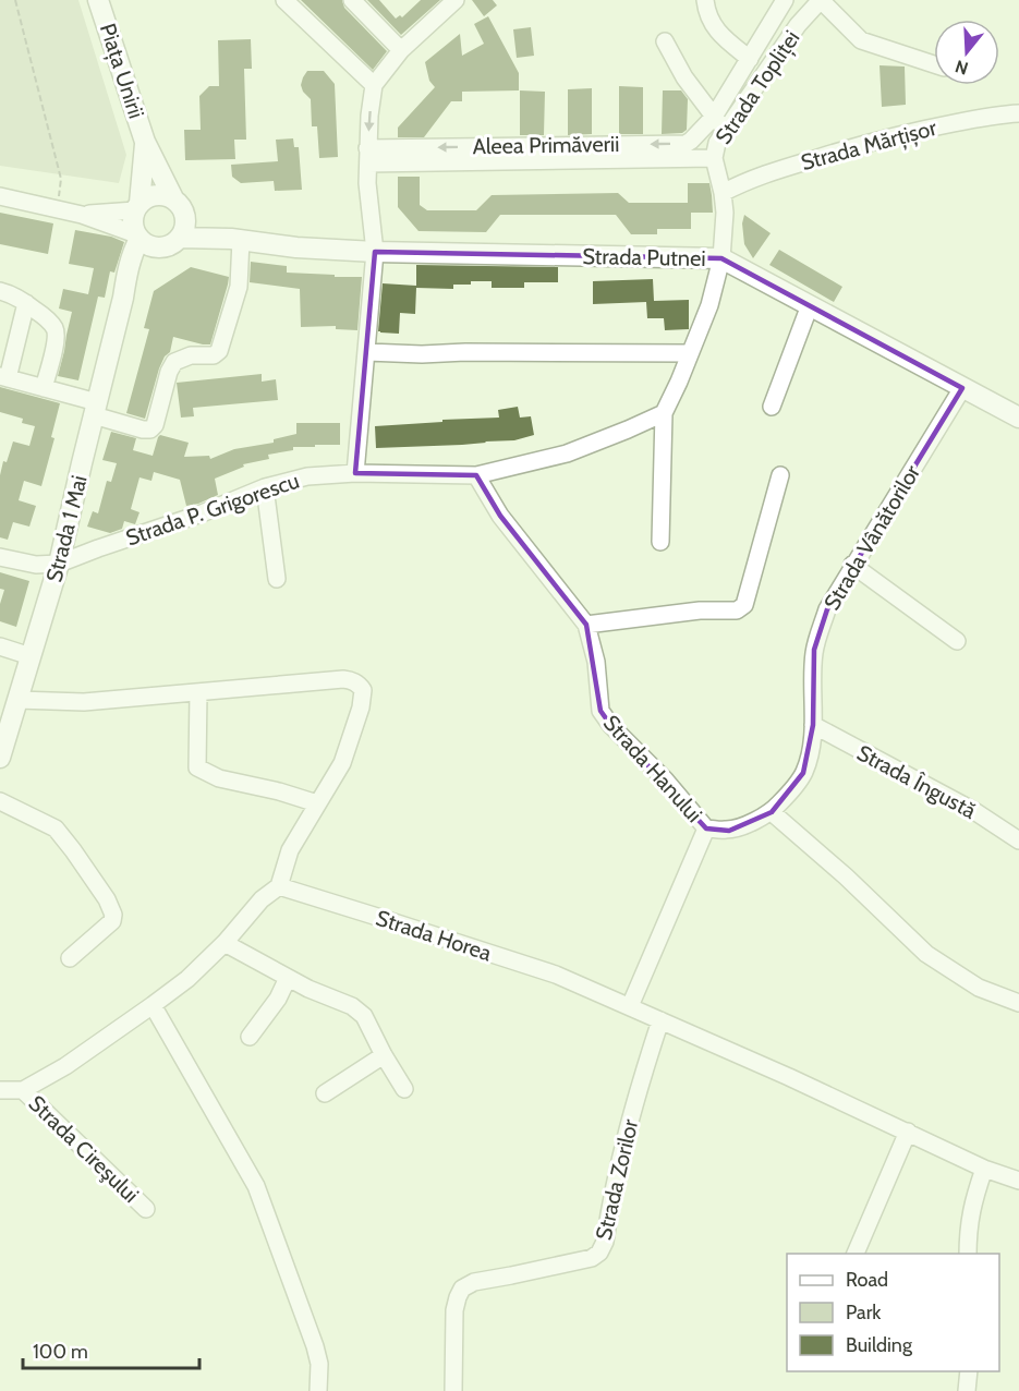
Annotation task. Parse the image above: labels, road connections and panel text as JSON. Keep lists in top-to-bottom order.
{
  "streets": {
    "main road": ["Piața Unirii", "Strada Putnei", "Strada 1 Mai"],
    "street": [
      "Strada Topliței",
      "Aleea Primăverii",
      "Strada Mărțișor",
      "Strada P. Grigorescu",
      "Strada Vânătorilor",
      "Strada Hanului",
      "Strada Îngustă",
      "Strada Horea",
      "Strada Cireşului",
      "Strada Zorilor"
    ]
  },
  "crossings": [
    ["Piața Unirii", "Strada Putnei"],
    ["Piața Unirii", "Strada 1 Mai"],
    ["Strada Topliței", "Aleea Primăverii"],
    ["Strada Topliței", "Strada Mărțișor"],
    ["Strada Topliței", "Strada Putnei"],
    ["Strada Putnei", "Strada 1 Mai"],
    ["Strada Putnei", "Strada Vânătorilor"],
    ["Strada P. Grigorescu", "Strada 1 Mai"],
    ["Strada P. Grigorescu", "Strada Hanului"],
    ["Strada Vânătorilor", "Strada Hanului"],
    ["Strada Vânătorilor", "Strada Îngustă"],
    ["Strada Hanului", "Strada Horea"],
    ["Strada Horea", "Strada Zorilor"]
  ],
  "legend": ["Road", "Park", "Building"],
  "scale_bar": "100 m",
  "north": "bottom"
}
